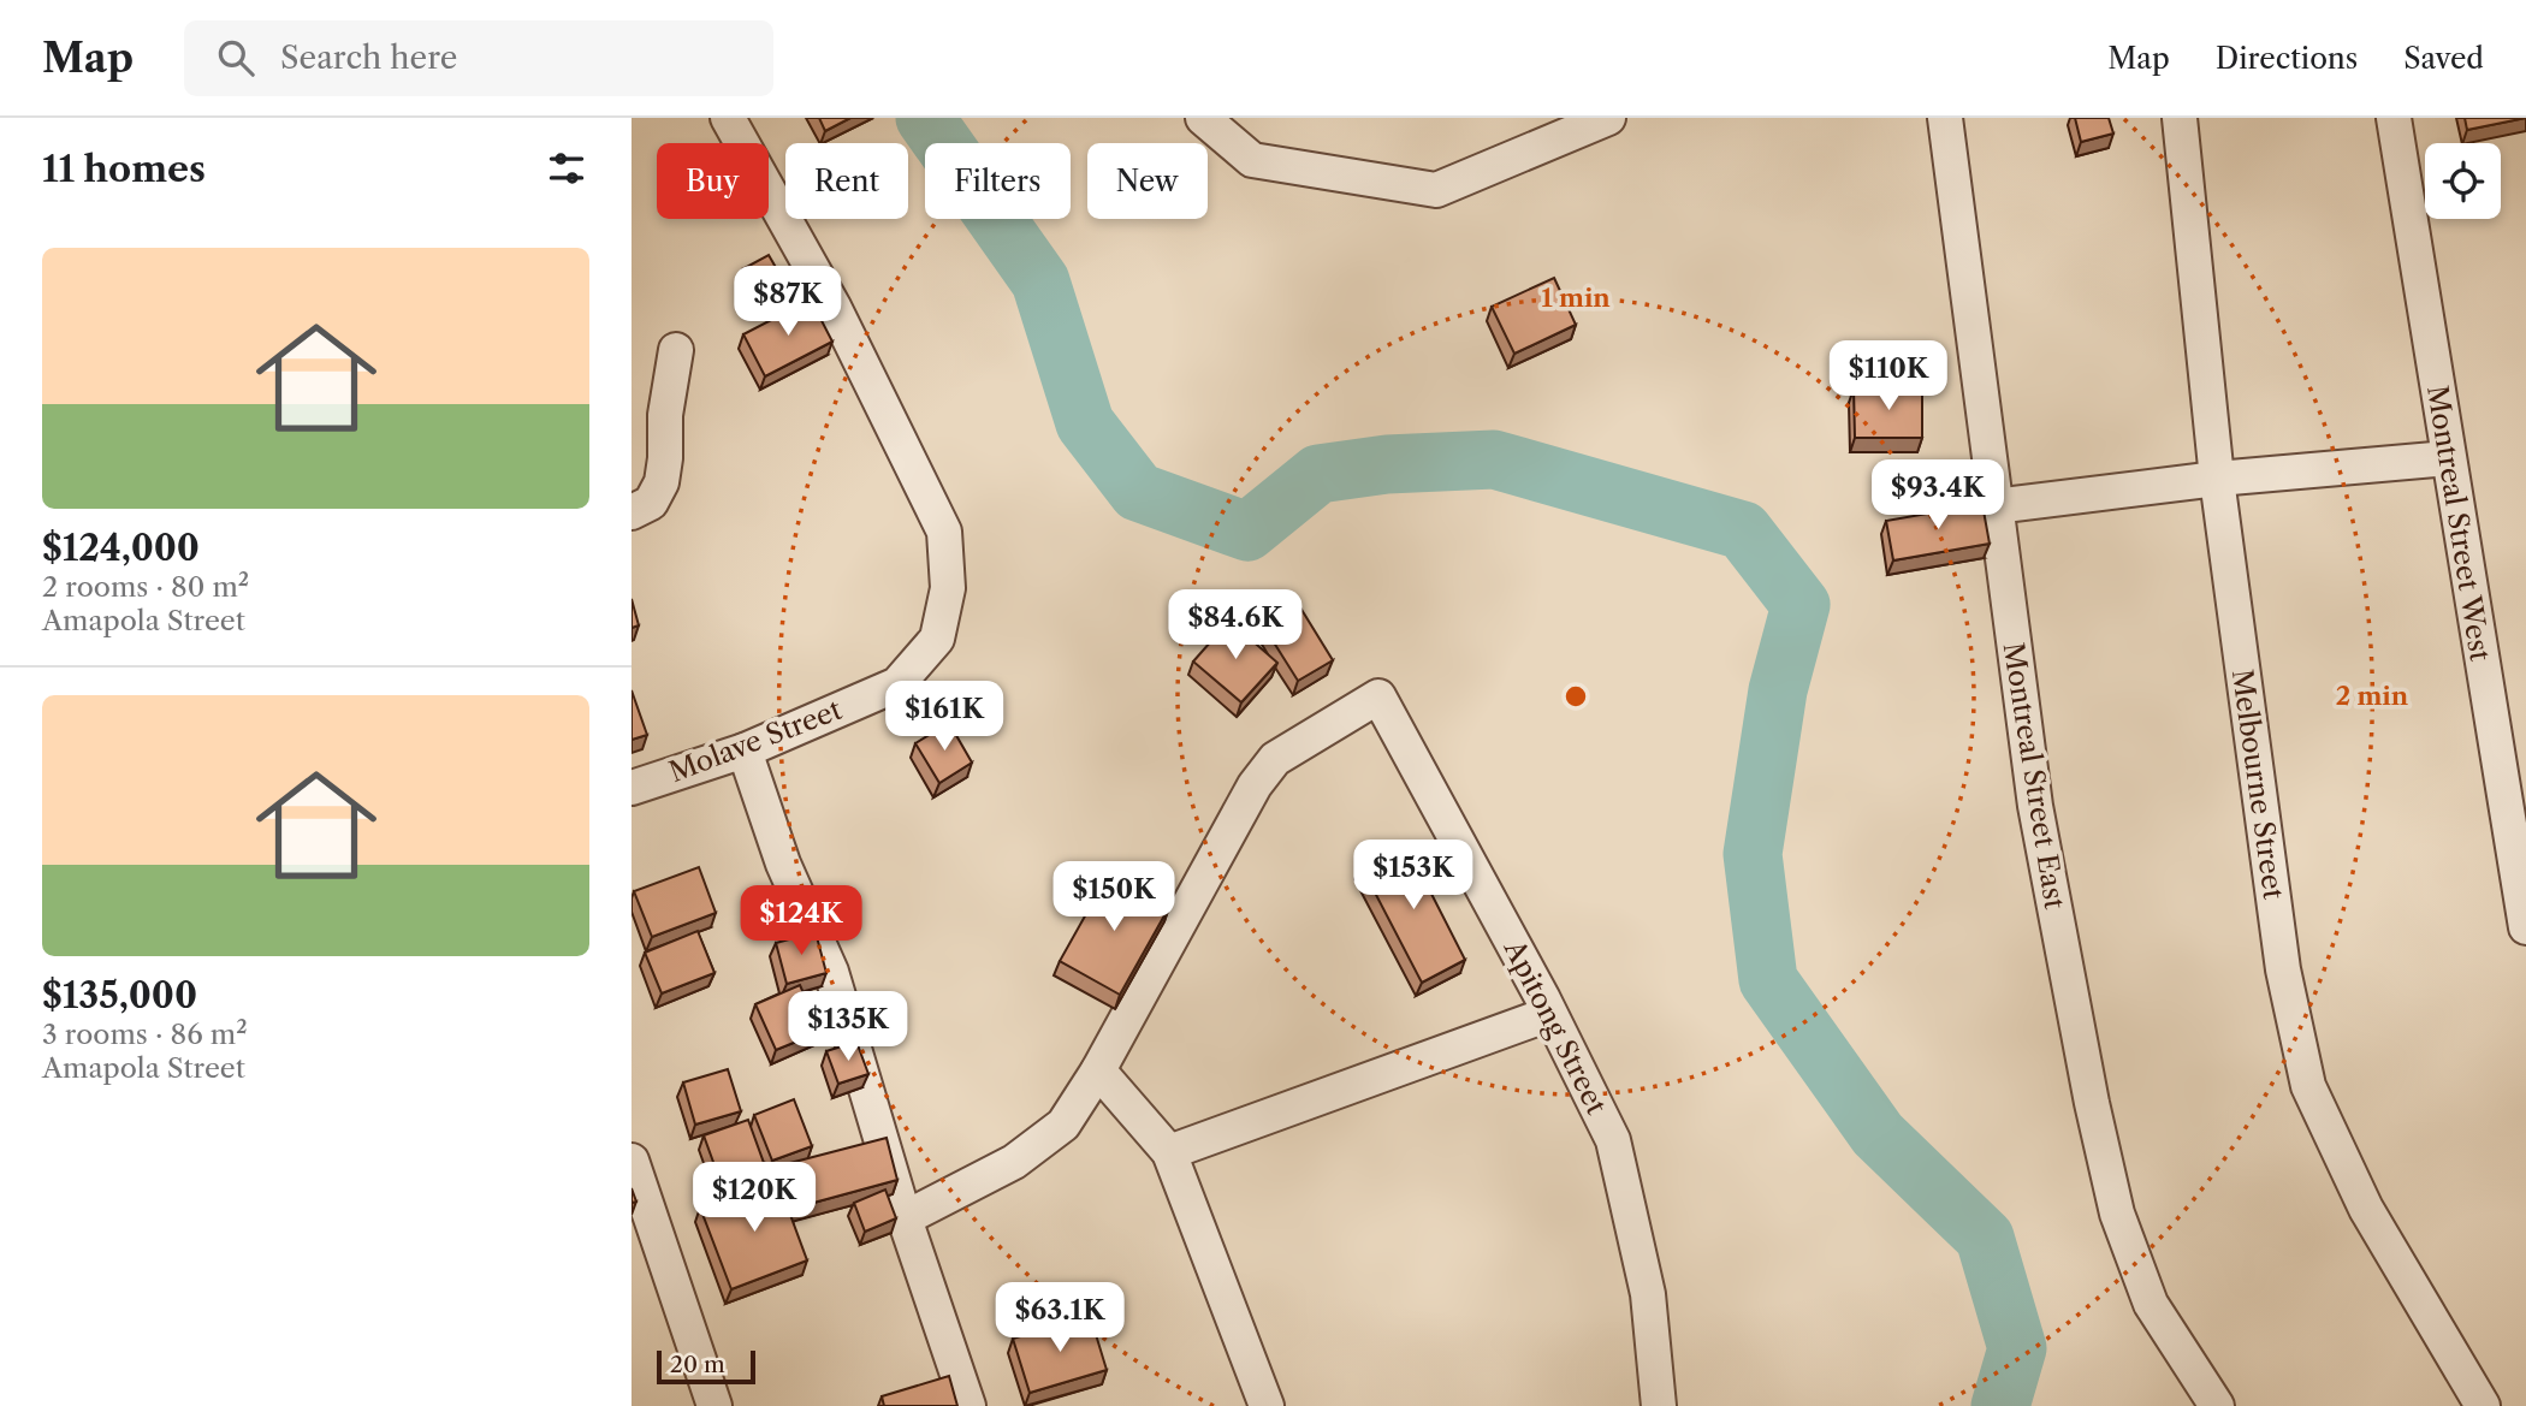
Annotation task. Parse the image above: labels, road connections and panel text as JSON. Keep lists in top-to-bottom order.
{
  "streets": {
    "street": [
      "Montreal Street West",
      "Molave Street",
      "Montreal Street East",
      "Melbourne Street",
      "Apitong Street"
    ]
  },
  "scale_bar": "20 m",
  "page": {
    "header": "Map",
    "search": "Search here",
    "nav": ["Map", "Directions", "Saved"],
    "heading": "11 homes",
    "chip": [
      "Buy",
      "Rent",
      "Filters",
      "New"
    ],
    "list": [
      {
        "name": "$124,000",
        "note": "2 rooms · 80 m² · Amapola Street"
      },
      {
        "name": "$135,000",
        "note": "3 rooms · 86 m² · Amapola Street"
      }
    ],
    "price": [
      "$87K",
      "$110K",
      "$93.4K",
      "$84.6K",
      "$161K",
      "$153K",
      "$150K",
      "$124K",
      "$135K",
      "$120K",
      "$63.1K"
    ],
    "scale": "20 m"
  },
  "rings": ["1 min", "2 min"]
}
